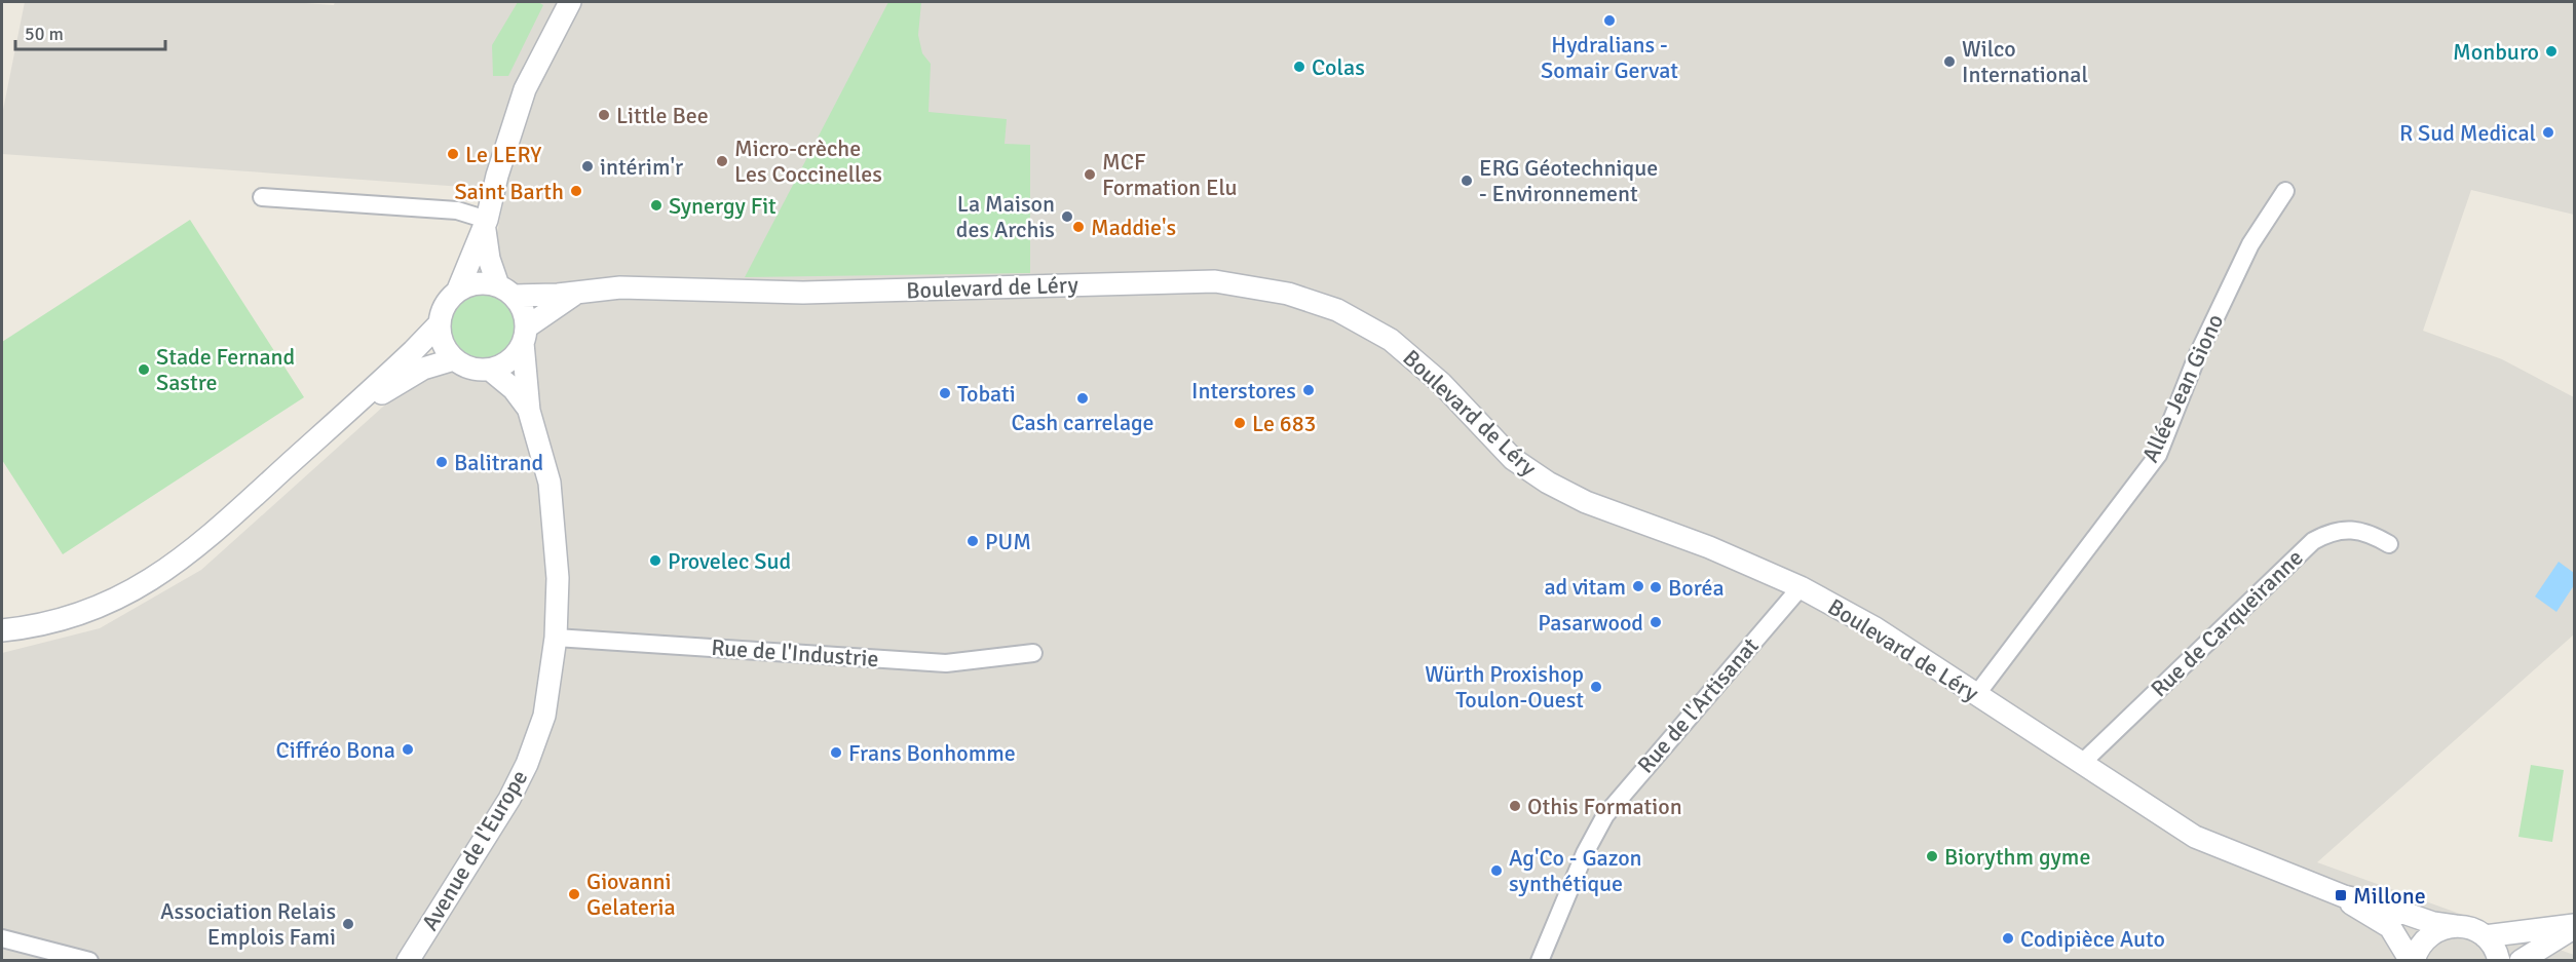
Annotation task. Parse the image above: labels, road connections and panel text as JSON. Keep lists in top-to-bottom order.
{
  "streets": {
    "street": [
      "Boulevard de Léry",
      "Allée Jean Giono",
      "Rue de Carqueiranne",
      "Rue de l'Industrie",
      "Rue de l'Artisanat",
      "Avenue de l'Europe"
    ]
  },
  "crossings": [
    ["Boulevard de Léry", "Allée Jean Giono"],
    ["Boulevard de Léry", "Rue de Carqueiranne"],
    ["Boulevard de Léry", "Rue de l'Artisanat"],
    ["Boulevard de Léry", "Avenue de l'Europe"],
    ["Rue de l'Industrie", "Avenue de l'Europe"]
  ],
  "places": {
    "other": [
      "Hydralians - Somair Gervat",
      "Monburo",
      "Wilco International",
      "Colas",
      "Little Bee",
      "R Sud Medical",
      "Le LERY",
      "Micro-crèche Les Coccinelles",
      "intérim'r",
      "MCF Formation Elu",
      "ERG Géotechnique - Environnement",
      "Saint Barth",
      "Synergy Fit",
      "La Maison des Archis",
      "Maddie's",
      "Stade Fernand Sastre",
      "Interstores",
      "Tobati",
      "Cash carrelage",
      "Le 683",
      "Balitrand",
      "PUM",
      "Provelec Sud",
      "ad vitam",
      "Boréa",
      "Pasarwood",
      "Würth Proxishop Toulon-Ouest",
      "Ciffréo Bona",
      "Frans Bonhomme",
      "Othis Formation",
      "Biorythm gyme",
      "Ag'Co - Gazon synthétique",
      "Giovanni Gelateria",
      "Association Relais Emplois Fami",
      "Codipièce Auto"
    ],
    "transit": ["Millone"]
  },
  "scale_bar": "50 m"
}
